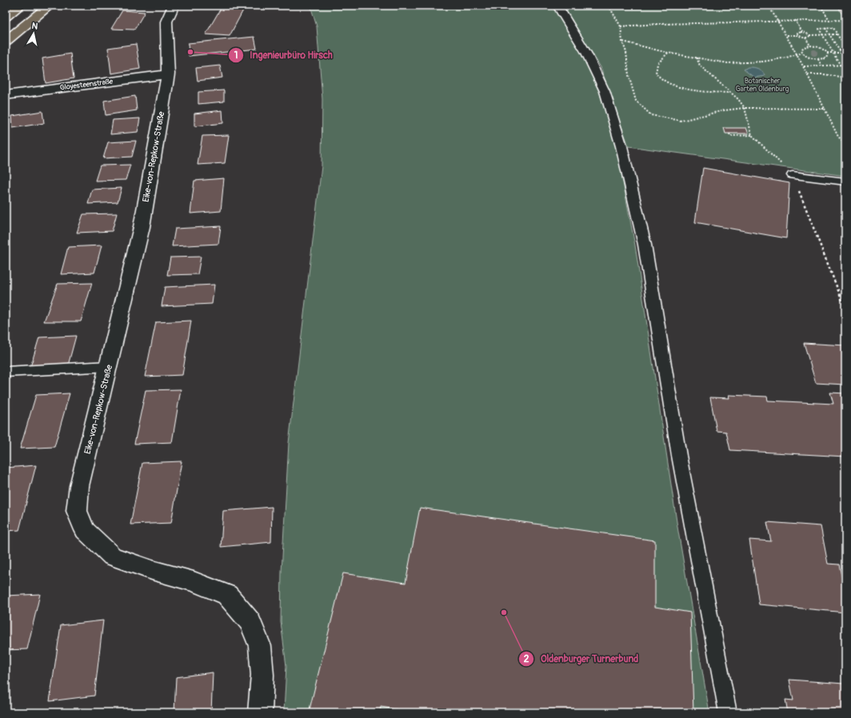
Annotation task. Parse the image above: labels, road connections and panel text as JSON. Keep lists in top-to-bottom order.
{
  "streets": {
    "street": ["Gloyesteenstraße", "Eike-von-Repkow-Straße"]
  },
  "crossings": [
    ["Gloyesteenstraße", "Eike-von-Repkow-Straße"]
  ],
  "parks": ["Botanischer Garten Oldenburg"],
  "places": ["Ingenieurbüro Hirsch", "Oldenburger Turnerbund"],
  "north": "top"
}
